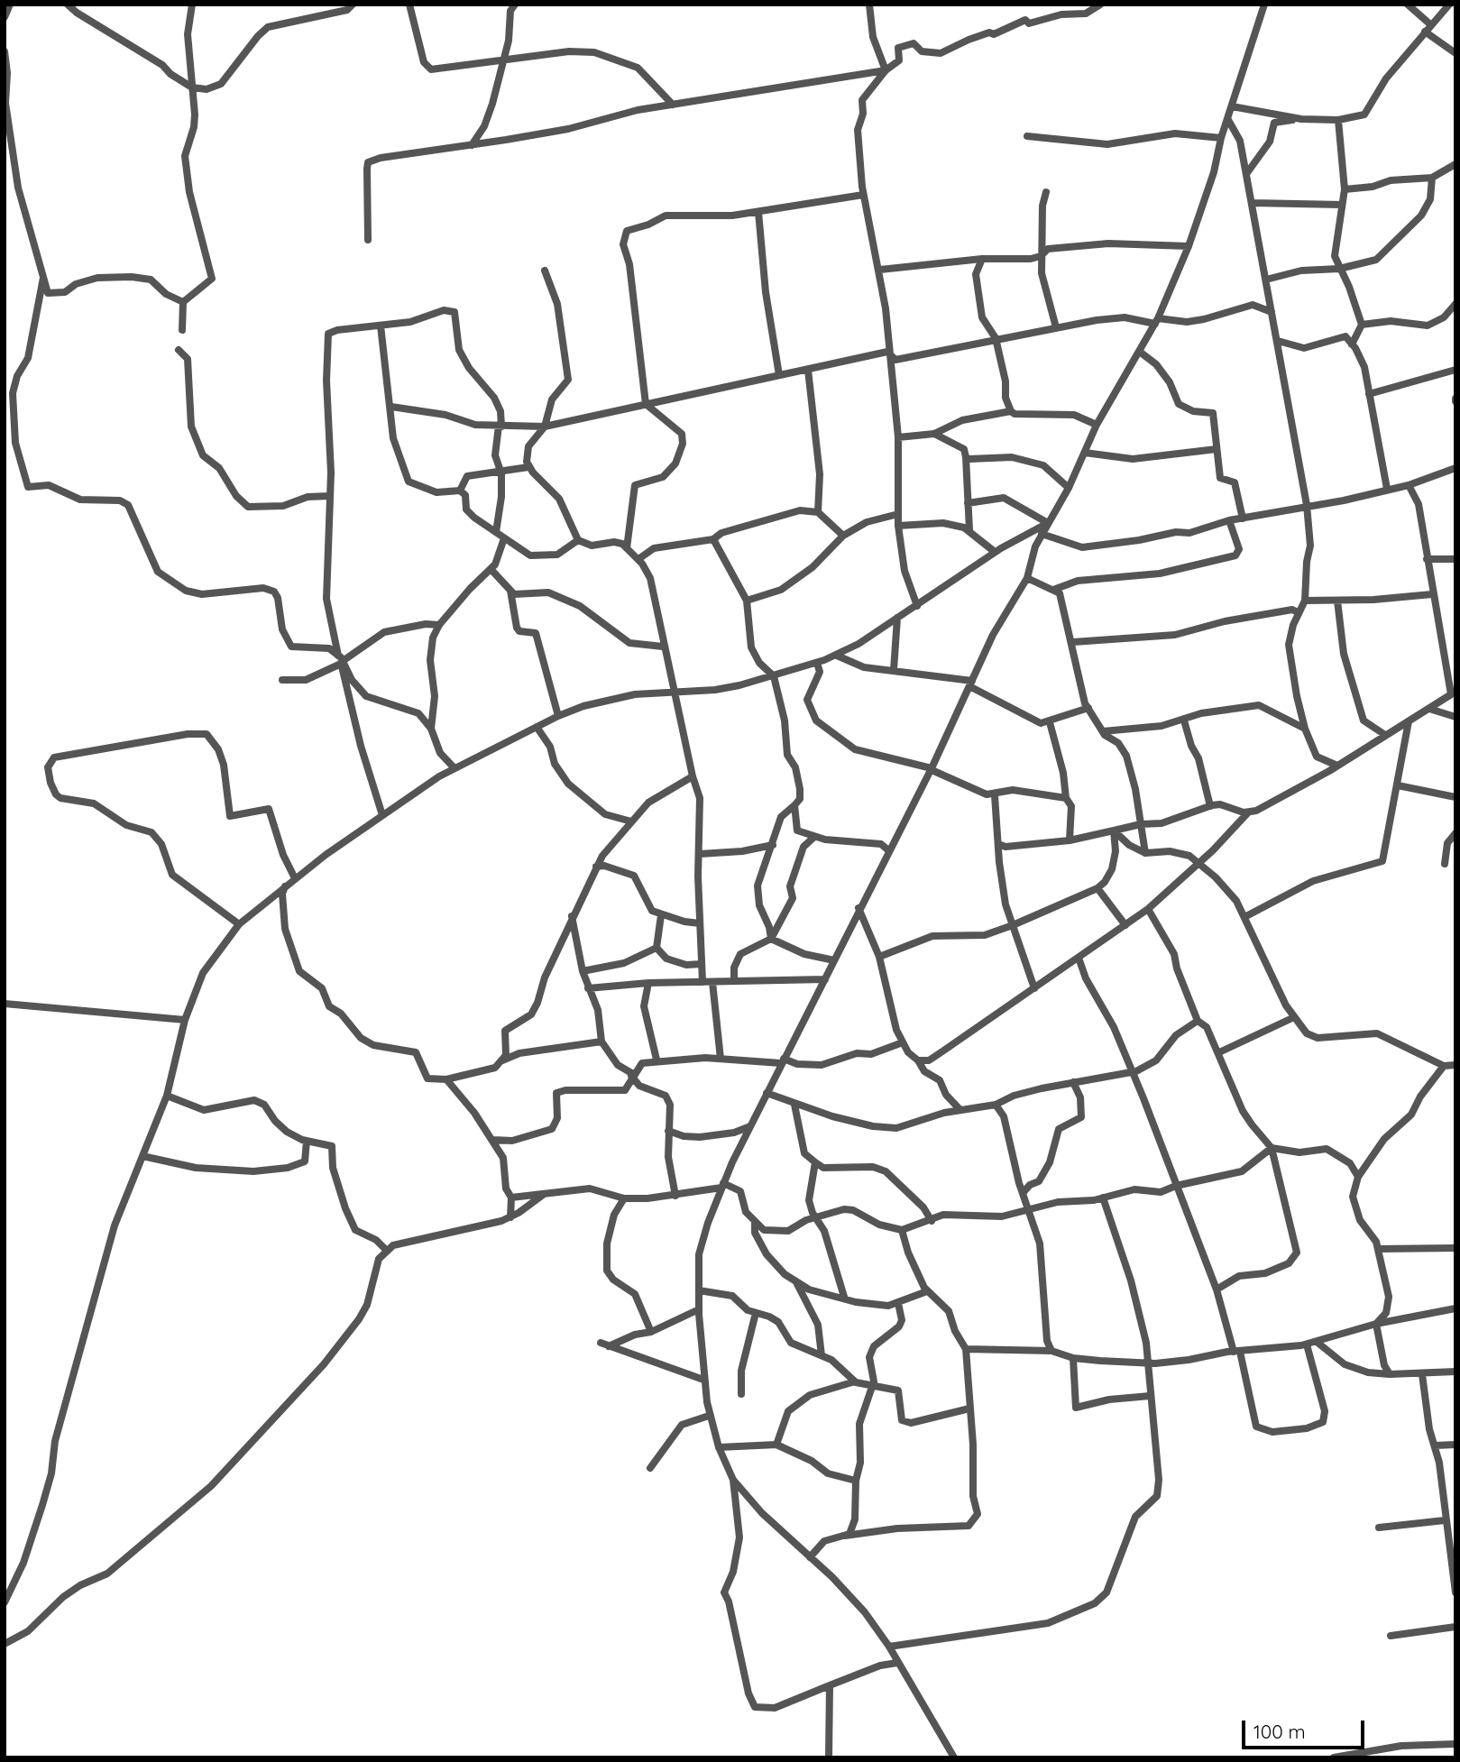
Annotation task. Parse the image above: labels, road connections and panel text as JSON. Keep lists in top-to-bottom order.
{
  "scale_bar": "100 m"
}
